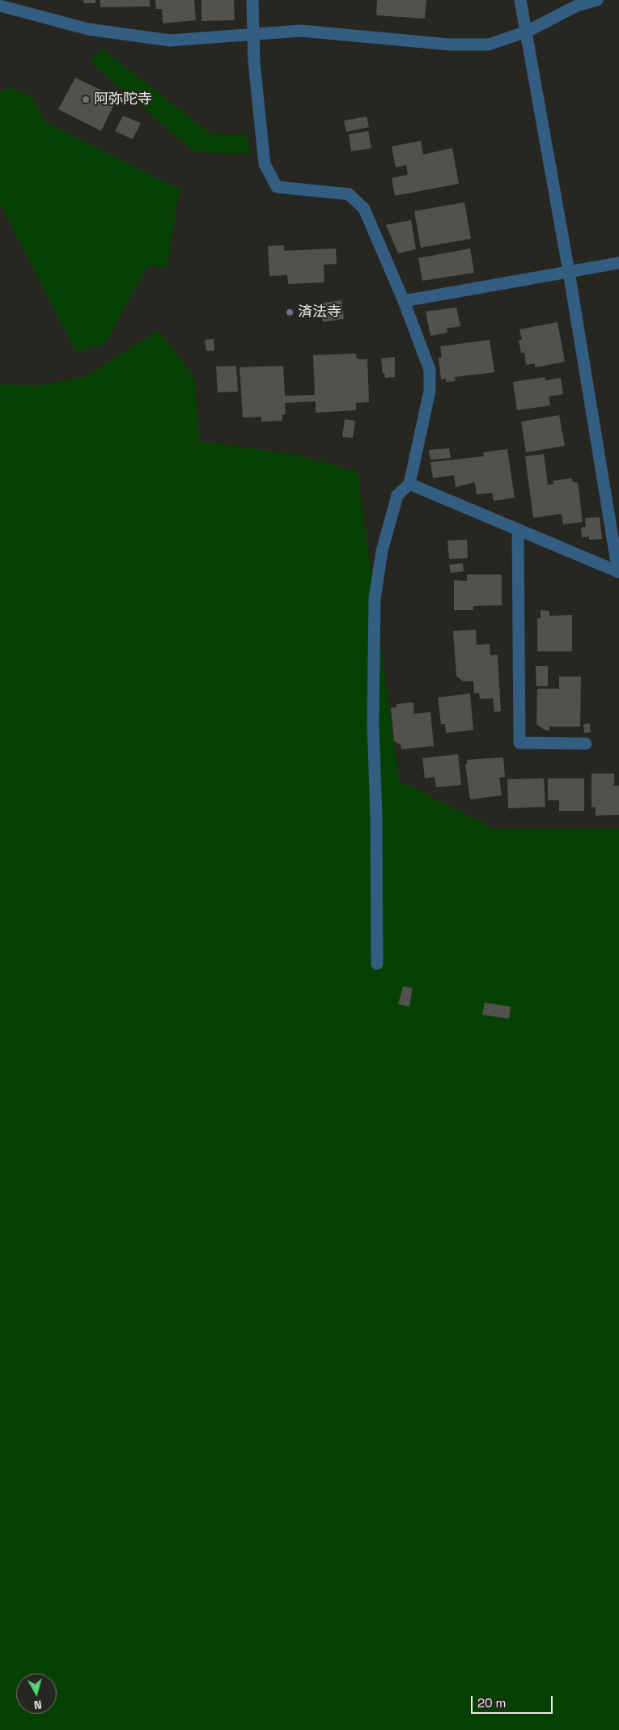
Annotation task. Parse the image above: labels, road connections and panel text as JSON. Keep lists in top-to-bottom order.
{
  "places": ["阿弥陀寺", "済法寺"],
  "scale_bar": "20 m",
  "north": "bottom"
}
